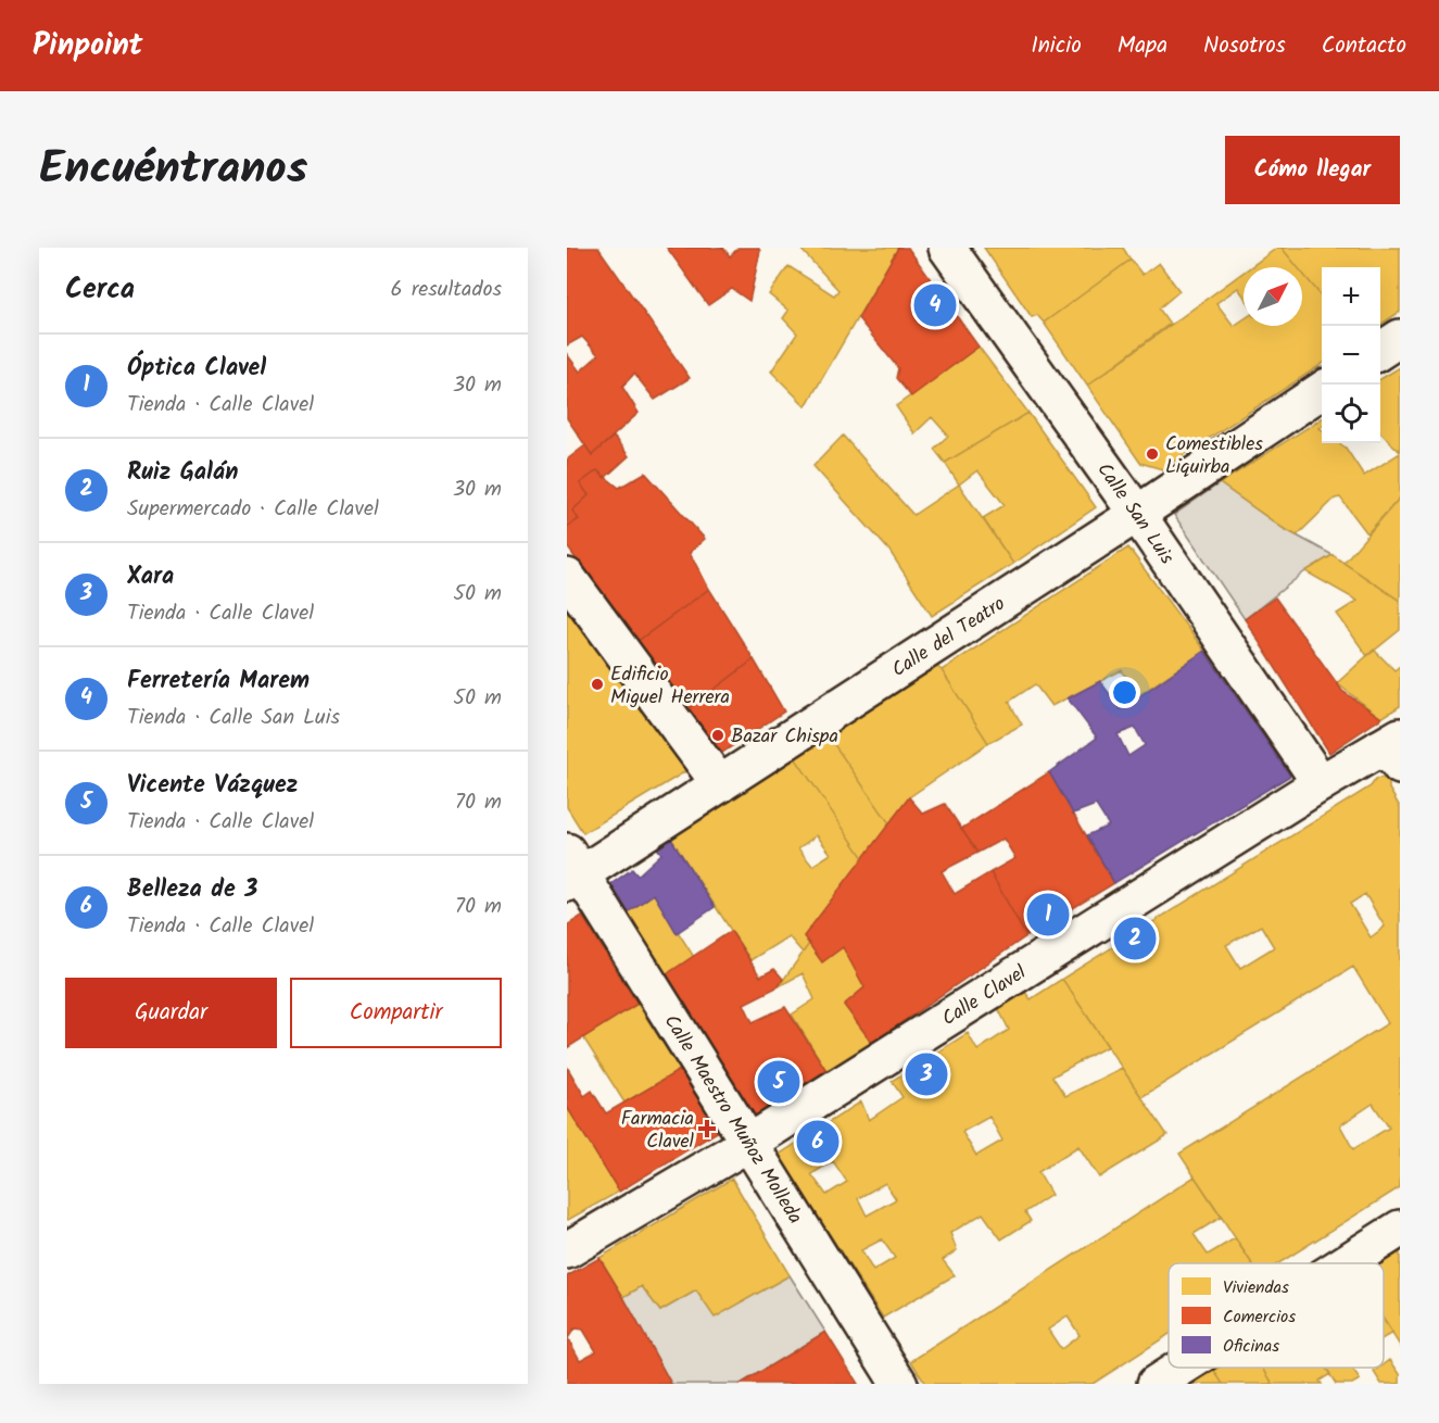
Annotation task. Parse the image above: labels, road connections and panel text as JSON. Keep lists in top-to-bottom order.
{
  "streets": {
    "street": [
      "Calle San Luis",
      "Calle del Teatro",
      "Calle Clavel",
      "Calle Maestro Muñoz Molleda"
    ]
  },
  "crossings": [
    ["Calle San Luis", "Calle del Teatro"],
    ["Calle San Luis", "Calle Clavel"],
    ["Calle del Teatro", "Calle Maestro Muñoz Molleda"],
    ["Calle Clavel", "Calle Maestro Muñoz Molleda"]
  ],
  "places": {
    "other": ["Comestibles Liquirba", "Edificio Miguel Herrera", "Bazar Chispa"],
    "health": ["Farmacia Clavel"]
  },
  "legend": ["Viviendas", "Comercios", "Oficinas"],
  "north": "top right",
  "page": {
    "header": "Pinpoint",
    "nav": [
      "Inicio",
      "Mapa",
      "Nosotros",
      "Contacto"
    ],
    "title": "Encuéntranos",
    "buttons": [
      "Cómo llegar",
      ["Guardar", "Compartir"]
    ],
    "heading": ["Cerca", "6 resultados"],
    "map_buttons": ["+", "−"],
    "pins": [
      "4",
      "1",
      "2",
      "3",
      "5",
      "6"
    ],
    "list": [
      {
        "mark": "1",
        "name": "Óptica Clavel",
        "note": "Tienda · Calle Clavel",
        "value": "30 m"
      },
      {
        "mark": "2",
        "name": "Ruiz Galán",
        "note": "Supermercado · Calle Clavel",
        "value": "30 m"
      },
      {
        "mark": "3",
        "name": "Xara",
        "note": "Tienda · Calle Clavel",
        "value": "50 m"
      },
      {
        "mark": "4",
        "name": "Ferretería Marem",
        "note": "Tienda · Calle San Luis",
        "value": "50 m"
      },
      {
        "mark": "5",
        "name": "Vicente Vázquez",
        "note": "Tienda · Calle Clavel",
        "value": "70 m"
      },
      {
        "mark": "6",
        "name": "Belleza de 3",
        "note": "Tienda · Calle Clavel",
        "value": "70 m"
      }
    ]
  }
}
